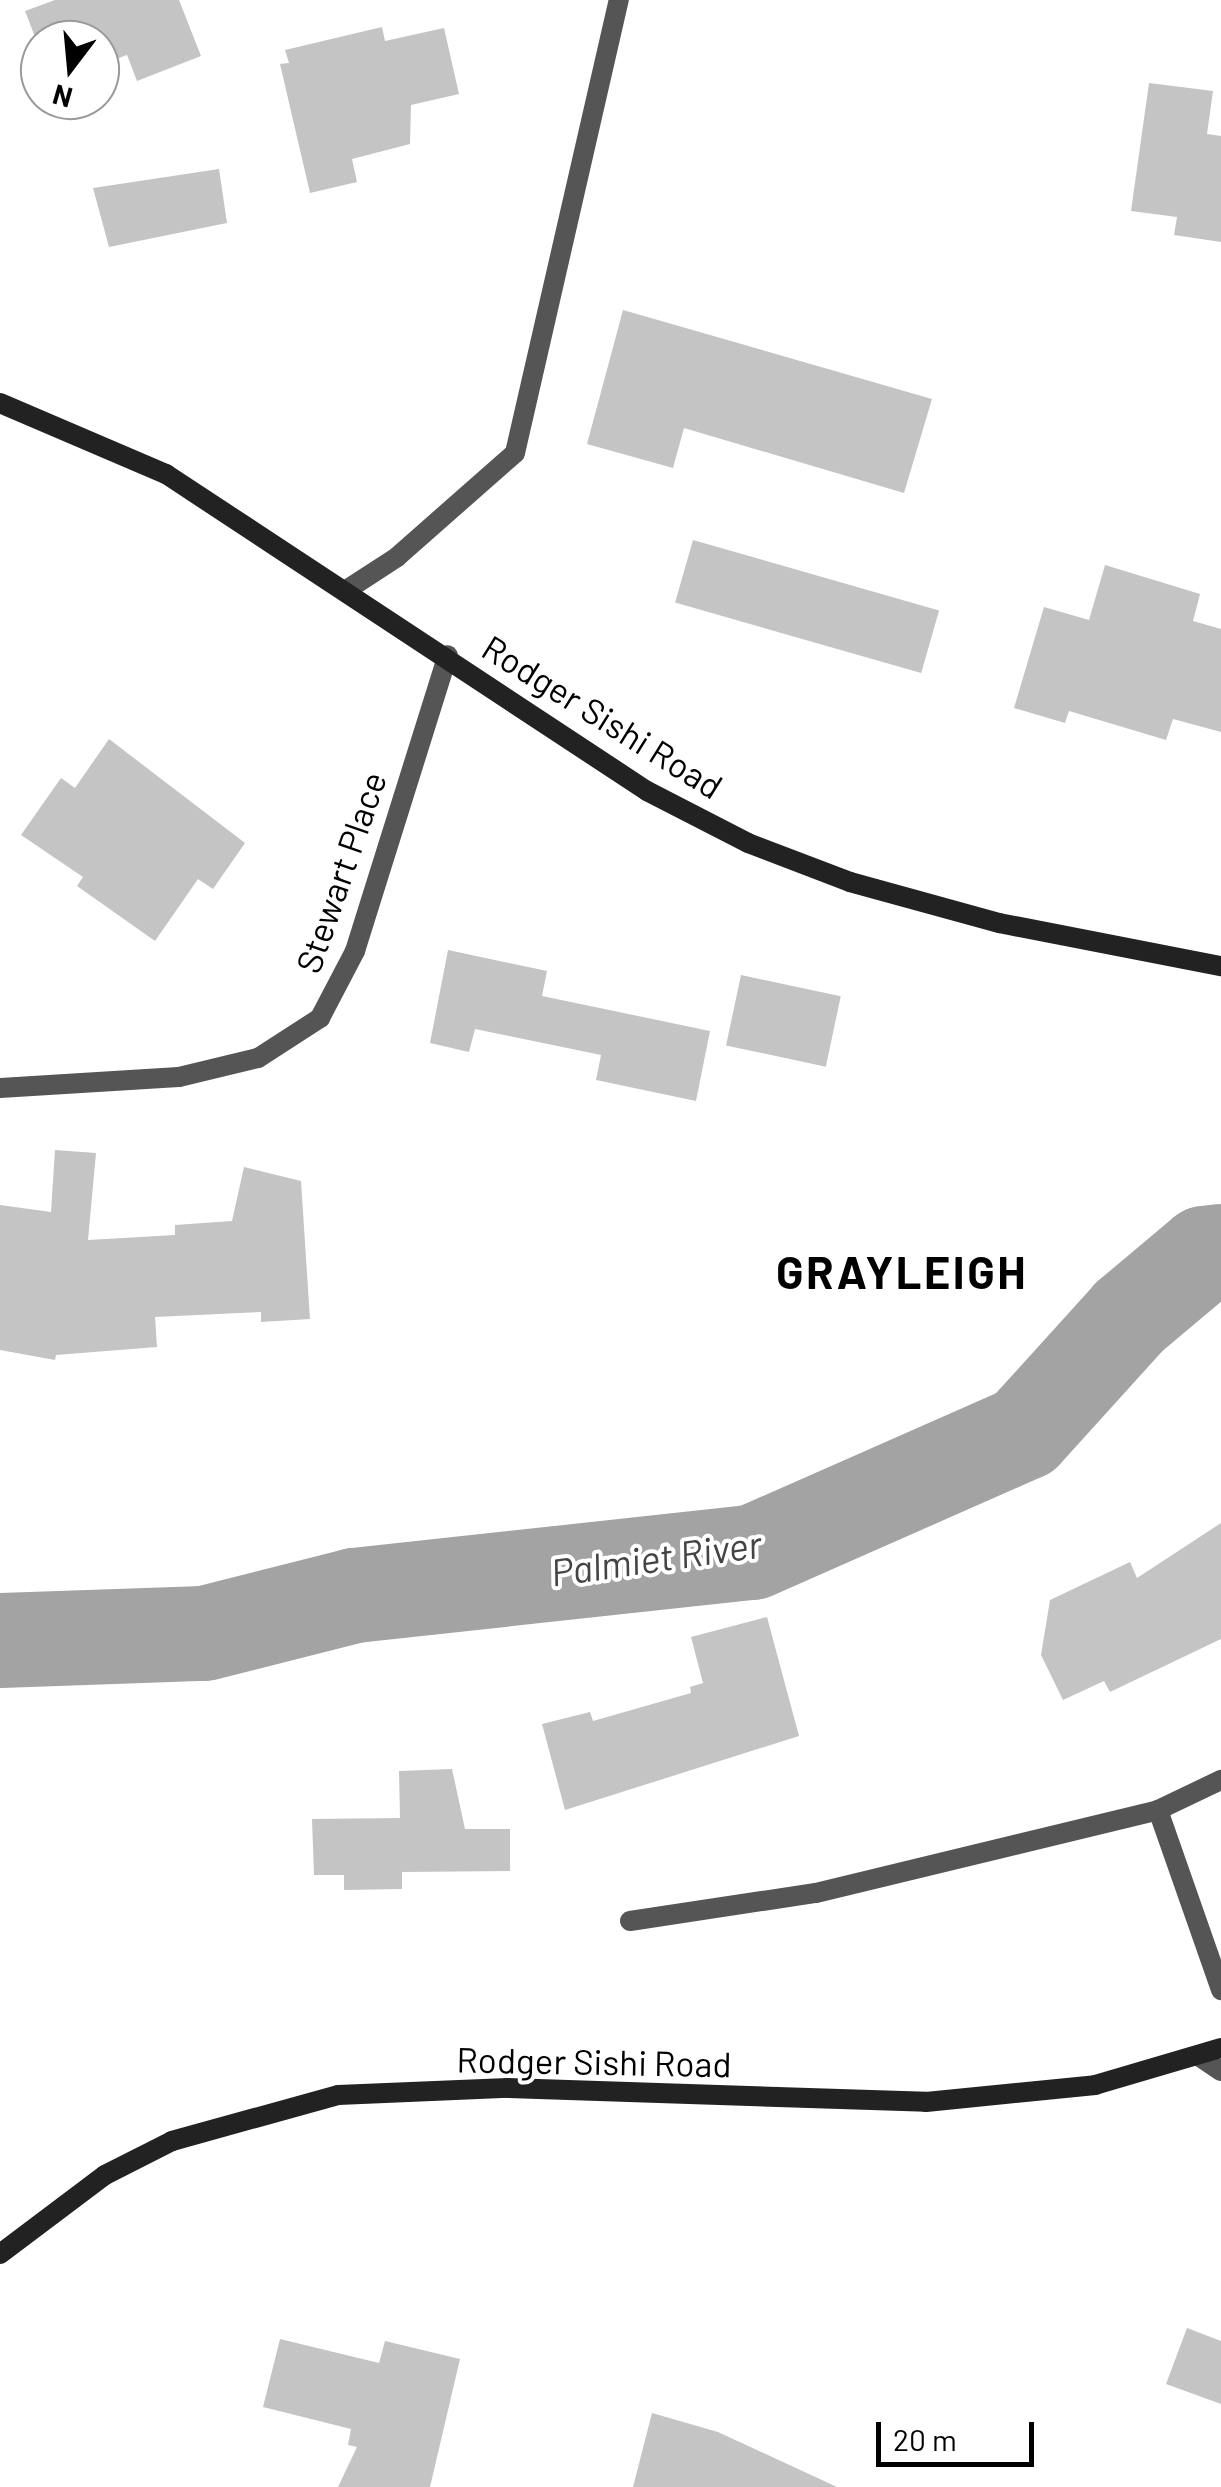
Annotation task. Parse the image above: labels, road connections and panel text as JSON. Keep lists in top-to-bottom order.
{
  "streets": {
    "main road": ["Rodger Sishi Road"],
    "street": ["Stewart Place"]
  },
  "crossings": [
    ["Rodger Sishi Road", "Stewart Place"]
  ],
  "districts": ["GRAYLEIGH"],
  "water": ["Palmiet River"],
  "scale_bar": "20 m",
  "north": "bottom"
}
